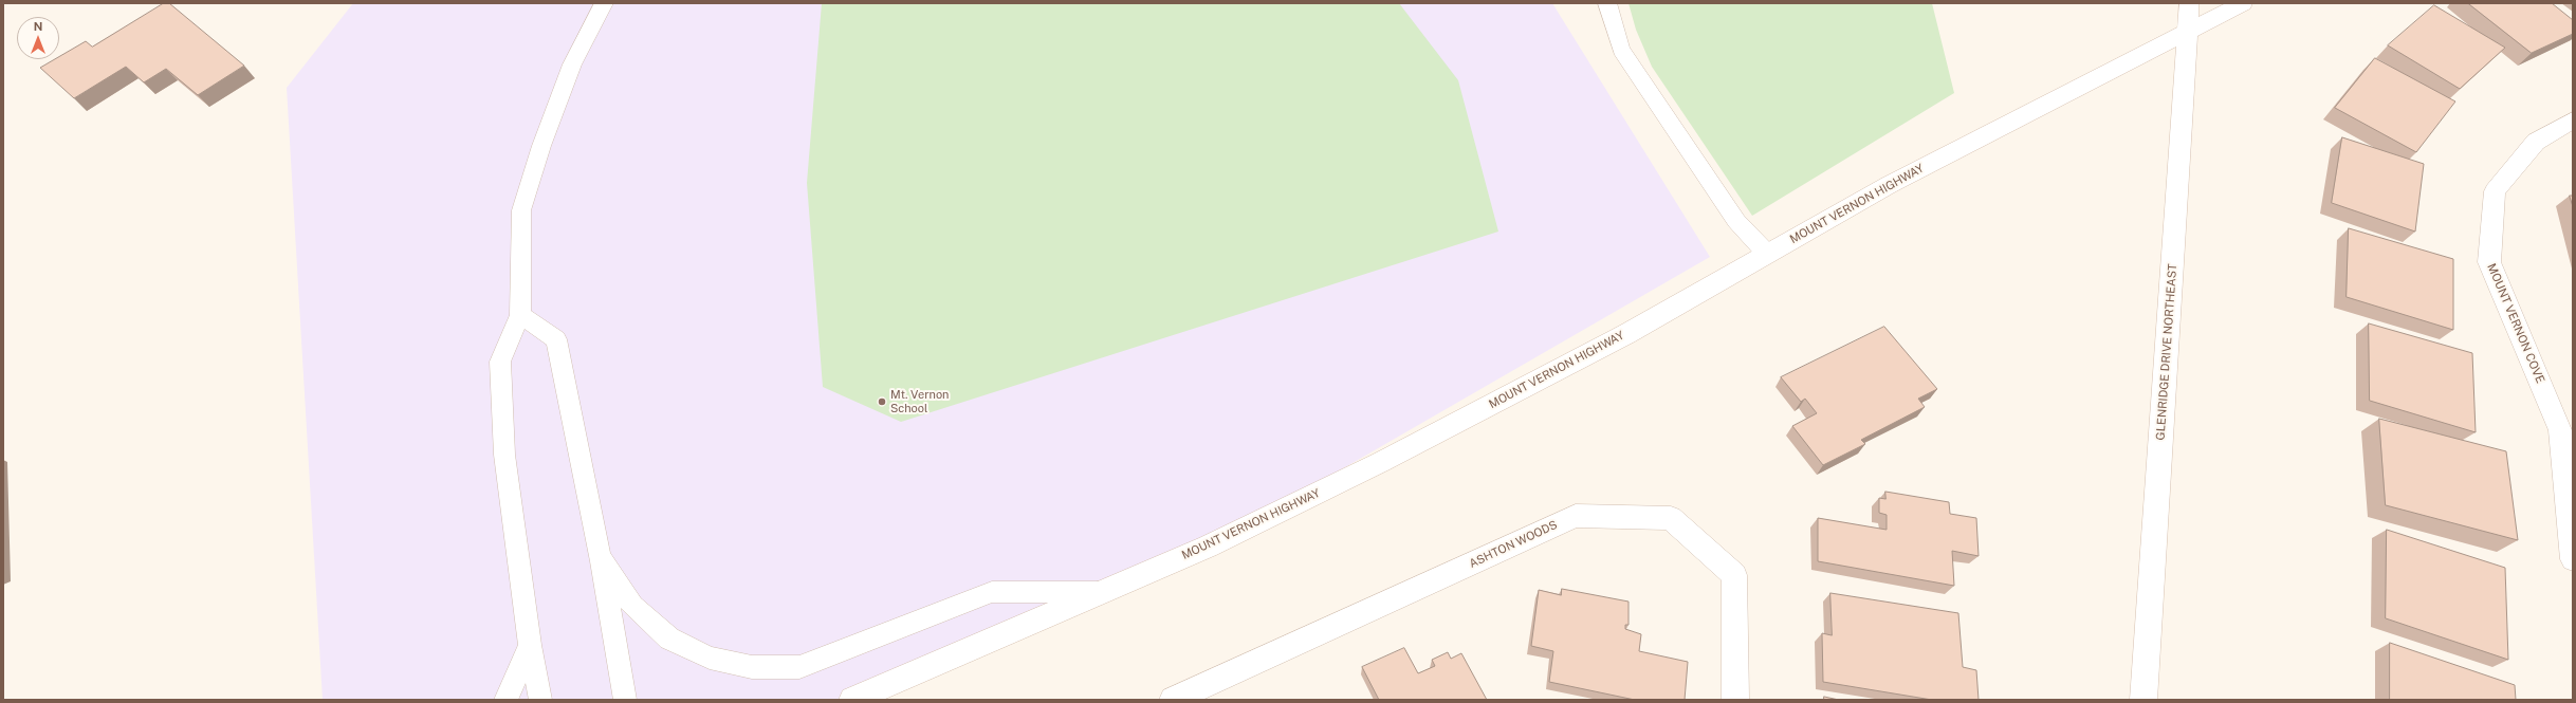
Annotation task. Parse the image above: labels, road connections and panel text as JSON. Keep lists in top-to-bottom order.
{
  "streets": {
    "street": [
      "MOUNT VERNON HIGHWAY",
      "MOUNT VERNON COVE",
      "GLENRIDGE DRIVE NORTHEAST",
      "ASHTON WOODS"
    ]
  },
  "crossings": [
    ["MOUNT VERNON HIGHWAY", "GLENRIDGE DRIVE NORTHEAST"]
  ],
  "places": ["Mt. Vernon School"],
  "north": "top"
}
